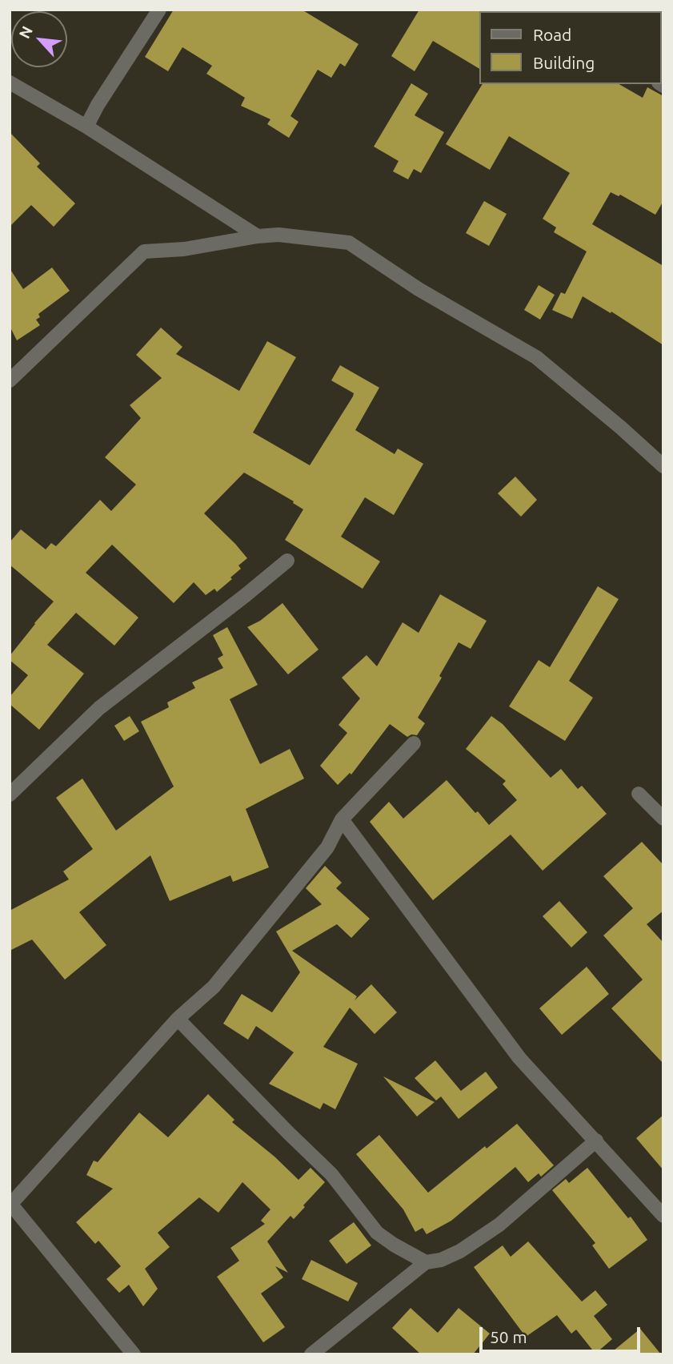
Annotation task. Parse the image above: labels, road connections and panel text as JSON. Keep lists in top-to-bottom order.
{
  "legend": ["Road", "Building"],
  "scale_bar": "50 m",
  "north": "top left"
}
